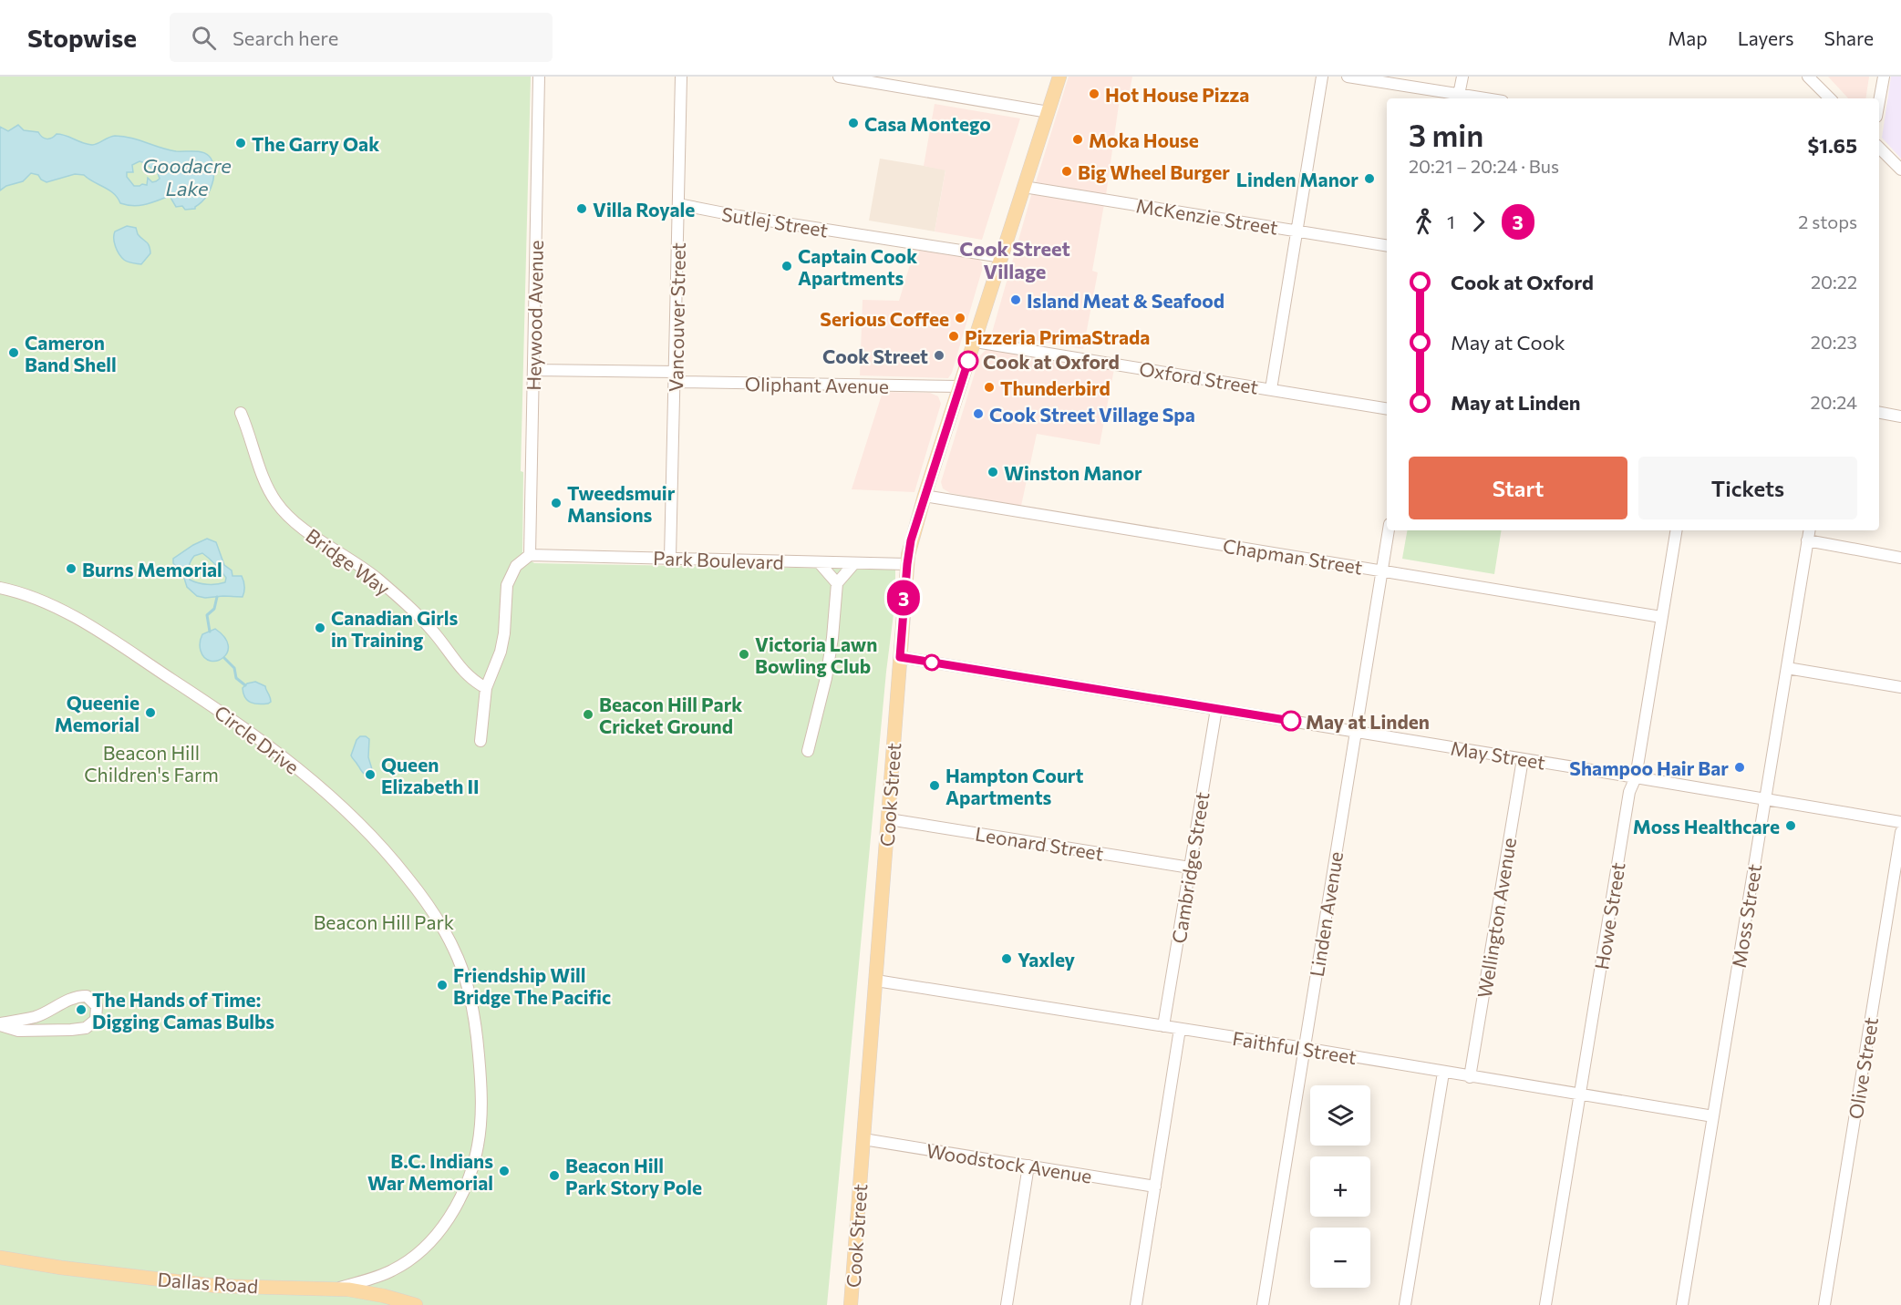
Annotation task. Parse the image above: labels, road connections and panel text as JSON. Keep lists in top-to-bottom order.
{
  "streets": {
    "main road": ["Cook Street", "Dallas Road"],
    "street": [
      "McKenzie Street",
      "Sutlej Street",
      "Heywood Avenue",
      "Vancouver Street",
      "Oxford Street",
      "Oliphant Avenue",
      "Chapman Street",
      "Park Boulevard",
      "Bridge Way",
      "Circle Drive",
      "May Street",
      "Leonard Street",
      "Cambridge Street",
      "Linden Avenue",
      "Howe Street",
      "Moss Street",
      "Wellington Avenue",
      "Faithful Street",
      "Olive Street",
      "Woodstock Avenue"
    ]
  },
  "crossings": [
    ["McKenzie Street", "Cook Street"],
    ["Sutlej Street", "Vancouver Street"],
    ["Sutlej Street", "Cook Street"],
    ["Heywood Avenue", "Oliphant Avenue"],
    ["Heywood Avenue", "Park Boulevard"],
    ["Vancouver Street", "Oliphant Avenue"],
    ["Vancouver Street", "Park Boulevard"],
    ["Oxford Street", "Cook Street"],
    ["Oliphant Avenue", "Cook Street"],
    ["Chapman Street", "Cook Street"],
    ["Chapman Street", "Linden Avenue"],
    ["Chapman Street", "Howe Street"],
    ["Park Boulevard", "Cook Street"],
    ["Circle Drive", "Dallas Road"],
    ["May Street", "Cook Street"],
    ["May Street", "Cambridge Street"],
    ["May Street", "Linden Avenue"],
    ["May Street", "Howe Street"],
    ["May Street", "Moss Street"],
    ["May Street", "Wellington Avenue"],
    ["Cook Street", "Leonard Street"],
    ["Cook Street", "Faithful Street"],
    ["Cook Street", "Woodstock Avenue"],
    ["Leonard Street", "Cambridge Street"],
    ["Cambridge Street", "Faithful Street"],
    ["Linden Avenue", "Faithful Street"],
    ["Howe Street", "Faithful Street"],
    ["Moss Street", "Faithful Street"],
    ["Wellington Avenue", "Faithful Street"]
  ],
  "districts": ["Cook Street Village"],
  "water": ["Goodacre Lake"],
  "parks": ["Beacon Hill Children's Farm", "Beacon Hill Park"],
  "places": [
    "Hot House Pizza",
    "Casa Montego",
    "Moka House",
    "The Garry Oak",
    "Big Wheel Burger",
    "Linden Manor",
    "Villa Royale",
    "Captain Cook Apartments",
    "Island Meat & Seafood",
    "Serious Coffee",
    "Pizzeria PrimaStrada",
    "Cameron Band Shell",
    "Cook Street",
    "Cook at Oxford",
    "Thunderbird",
    "Cook Street Village Spa",
    "Winston Manor",
    "Tweedsmuir Mansions",
    "Burns Memorial",
    "Canadian Girls in Training",
    "Victoria Lawn Bowling Club",
    "Queenie Memorial",
    "Beacon Hill Park Cricket Ground",
    "May at Linden",
    "Shampoo Hair Bar",
    "Queen Elizabeth II",
    "Hampton Court Apartments",
    "Moss Healthcare",
    "Yaxley",
    "Friendship Will Bridge The Pacific",
    "The Hands of Time: Digging Camas Bulbs",
    "B.C. Indians War Memorial",
    "Beacon Hill Park Story Pole"
  ],
  "lines": ["bus line 3"],
  "page": {
    "header": "Stopwise",
    "search": "Search here",
    "nav": ["Map", "Layers", "Share"],
    "on_map": "3",
    "heading": ["3 min", "20:21 – 20:24 · Bus", "$1.65"],
    "legs": ["1", "3", "2 stops"],
    "list": [
      {
        "name": "Cook at Oxford",
        "value": "20:22"
      },
      {
        "name": "May at Cook",
        "value": "20:23"
      },
      {
        "name": "May at Linden",
        "value": "20:24"
      }
    ],
    "buttons": ["Start", "Tickets"],
    "map_buttons": ["+", "−"]
  }
}
